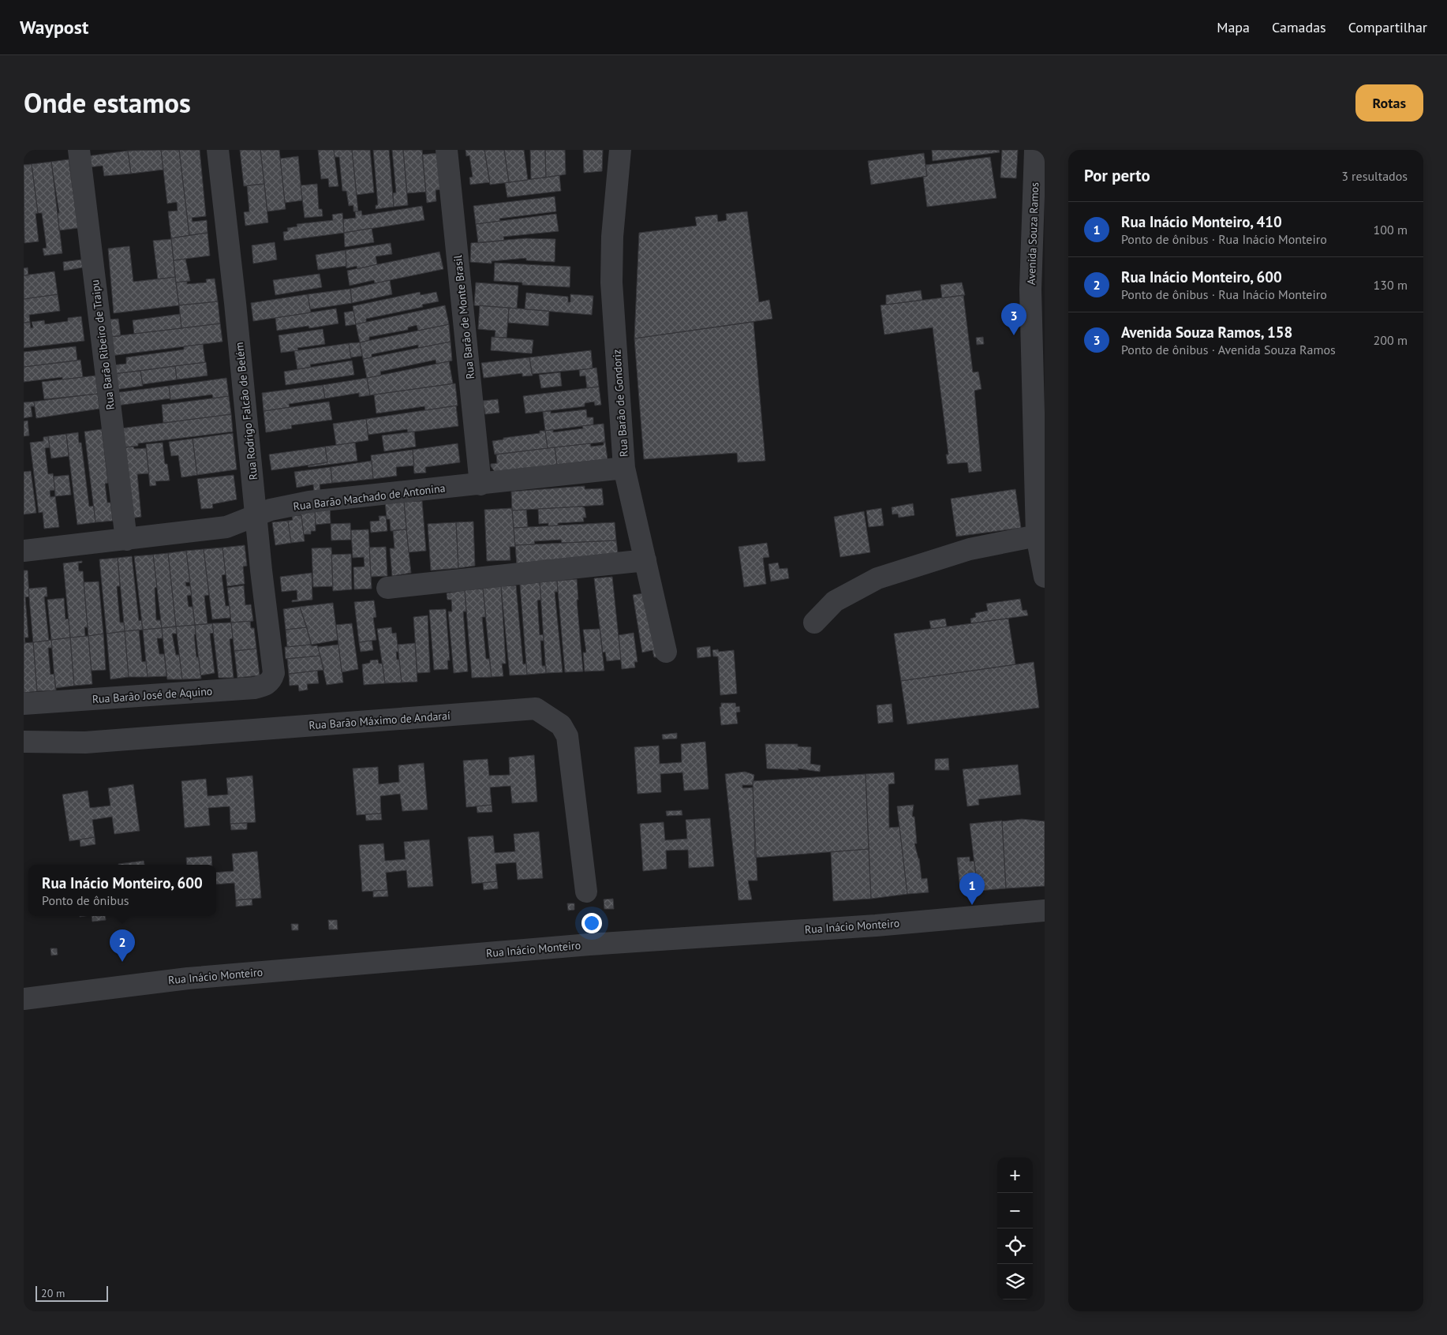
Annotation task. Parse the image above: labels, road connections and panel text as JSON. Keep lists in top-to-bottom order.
{
  "streets": {
    "street": [
      "Avenida Souza Ramos",
      "Rua Barão de Monte Brasil",
      "Rua Barão Ribeiro de Traipu",
      "Rua Barão de Gondoriz",
      "Rua Rodrigo Falcão de Belém",
      "Rua Barão Machado de Antonina",
      "Rua Barão José de Aquino",
      "Rua Barão Máximo de Andaraí",
      "Rua Inácio Monteiro"
    ]
  },
  "crossings": [
    ["Rua Barão de Monte Brasil", "Rua Barão Machado de Antonina"],
    ["Rua Barão Ribeiro de Traipu", "Rua Barão Machado de Antonina"],
    ["Rua Barão de Gondoriz", "Rua Barão Machado de Antonina"],
    ["Rua Rodrigo Falcão de Belém", "Rua Barão Machado de Antonina"],
    ["Rua Rodrigo Falcão de Belém", "Rua Barão José de Aquino"]
  ],
  "scale_bar": "20 m",
  "page": {
    "header": "Waypost",
    "nav": ["Mapa", "Camadas", "Compartilhar"],
    "title": "Onde estamos",
    "buttons": "Rotas",
    "heading": ["Por perto", "3 resultados"],
    "list": [
      {
        "mark": "1",
        "name": "Rua Inácio Monteiro, 410",
        "note": "Ponto de ônibus · Rua Inácio Monteiro",
        "value": "100 m"
      },
      {
        "mark": "2",
        "name": "Rua Inácio Monteiro, 600",
        "note": "Ponto de ônibus · Rua Inácio Monteiro",
        "value": "130 m"
      },
      {
        "mark": "3",
        "name": "Avenida Souza Ramos, 158",
        "note": "Ponto de ônibus · Avenida Souza Ramos",
        "value": "200 m"
      }
    ],
    "pins": ["3", "1", "2"],
    "popup": ["Rua Inácio Monteiro, 600", "Ponto de ônibus"],
    "map_buttons": ["+", "−"],
    "scale": "20 m"
  }
}
